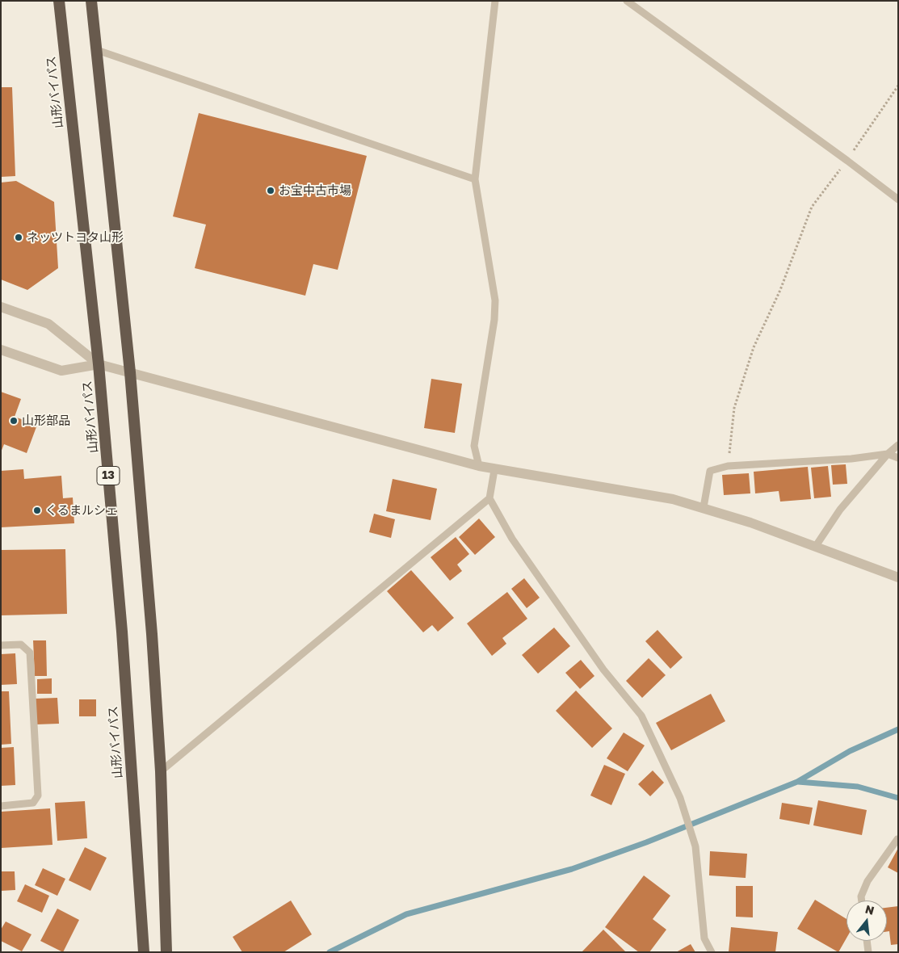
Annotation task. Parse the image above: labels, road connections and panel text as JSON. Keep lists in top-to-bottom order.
{
  "streets": {
    "highway": ["山形バイパス", "13"]
  },
  "places": [
    "お宝中古市場",
    "ネッツトヨタ山形",
    "山形部品",
    "くるまルシェ"
  ],
  "north": "top"
}
